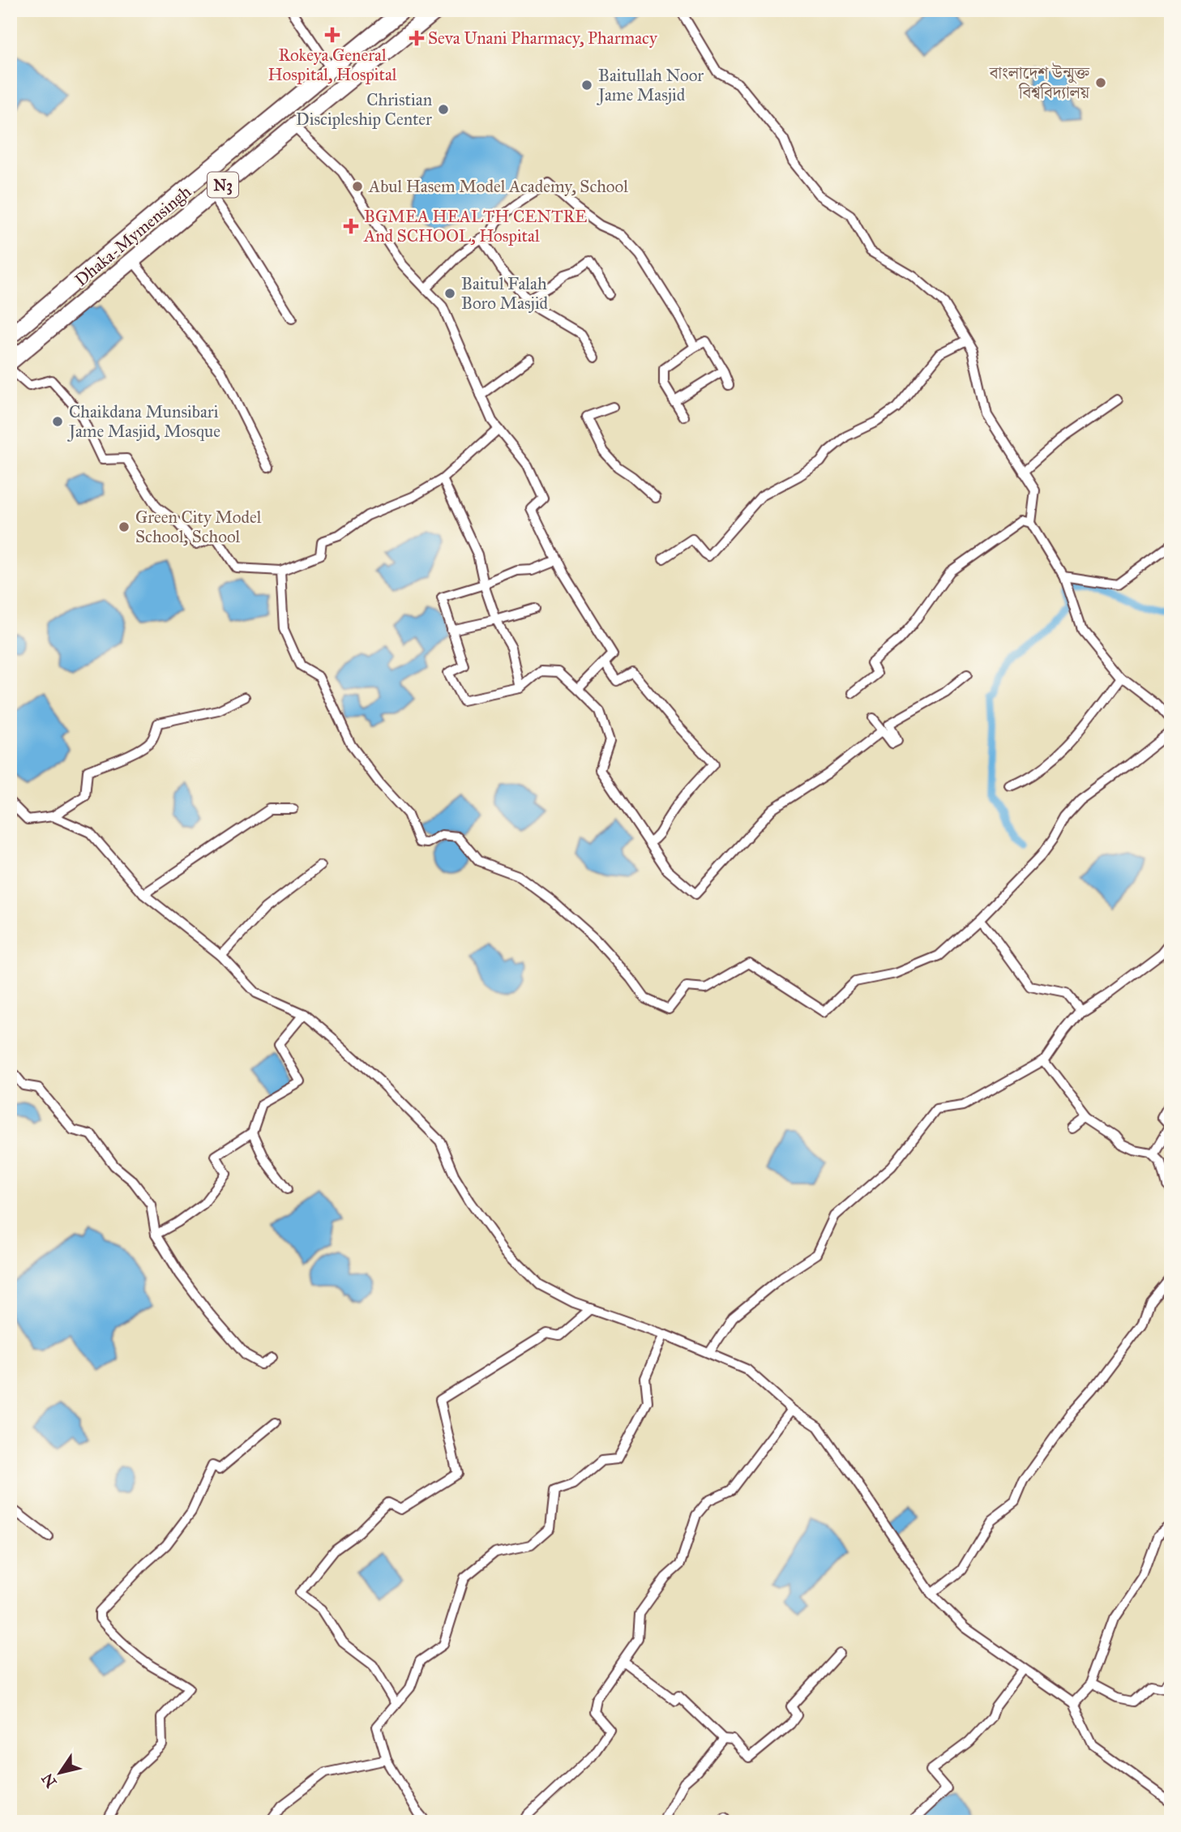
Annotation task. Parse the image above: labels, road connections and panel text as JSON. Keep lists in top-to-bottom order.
{
  "streets": {
    "highway": ["N3", "Dhaka-Mymensingh"]
  },
  "places": {
    "health": ["Rokeya General Hospital, Hospital", "Seva Unani Pharmacy, Pharmacy", "BGMEA HEALTH CENTRE And SCHOOL, Hospital"],
    "other": [
      "বাংলাদেশ উন্মুক্ত বিশ্ববিদ্যালয়",
      "Baitullah Noor Jame Masjid",
      "Christian Discipleship Center",
      "Abul Hasem Model Academy, School",
      "Baitul Falah Boro Masjid",
      "Chaikdana Munsibari Jame Masjid, Mosque",
      "Green City Model School, School"
    ]
  },
  "north": "bottom left"
}
